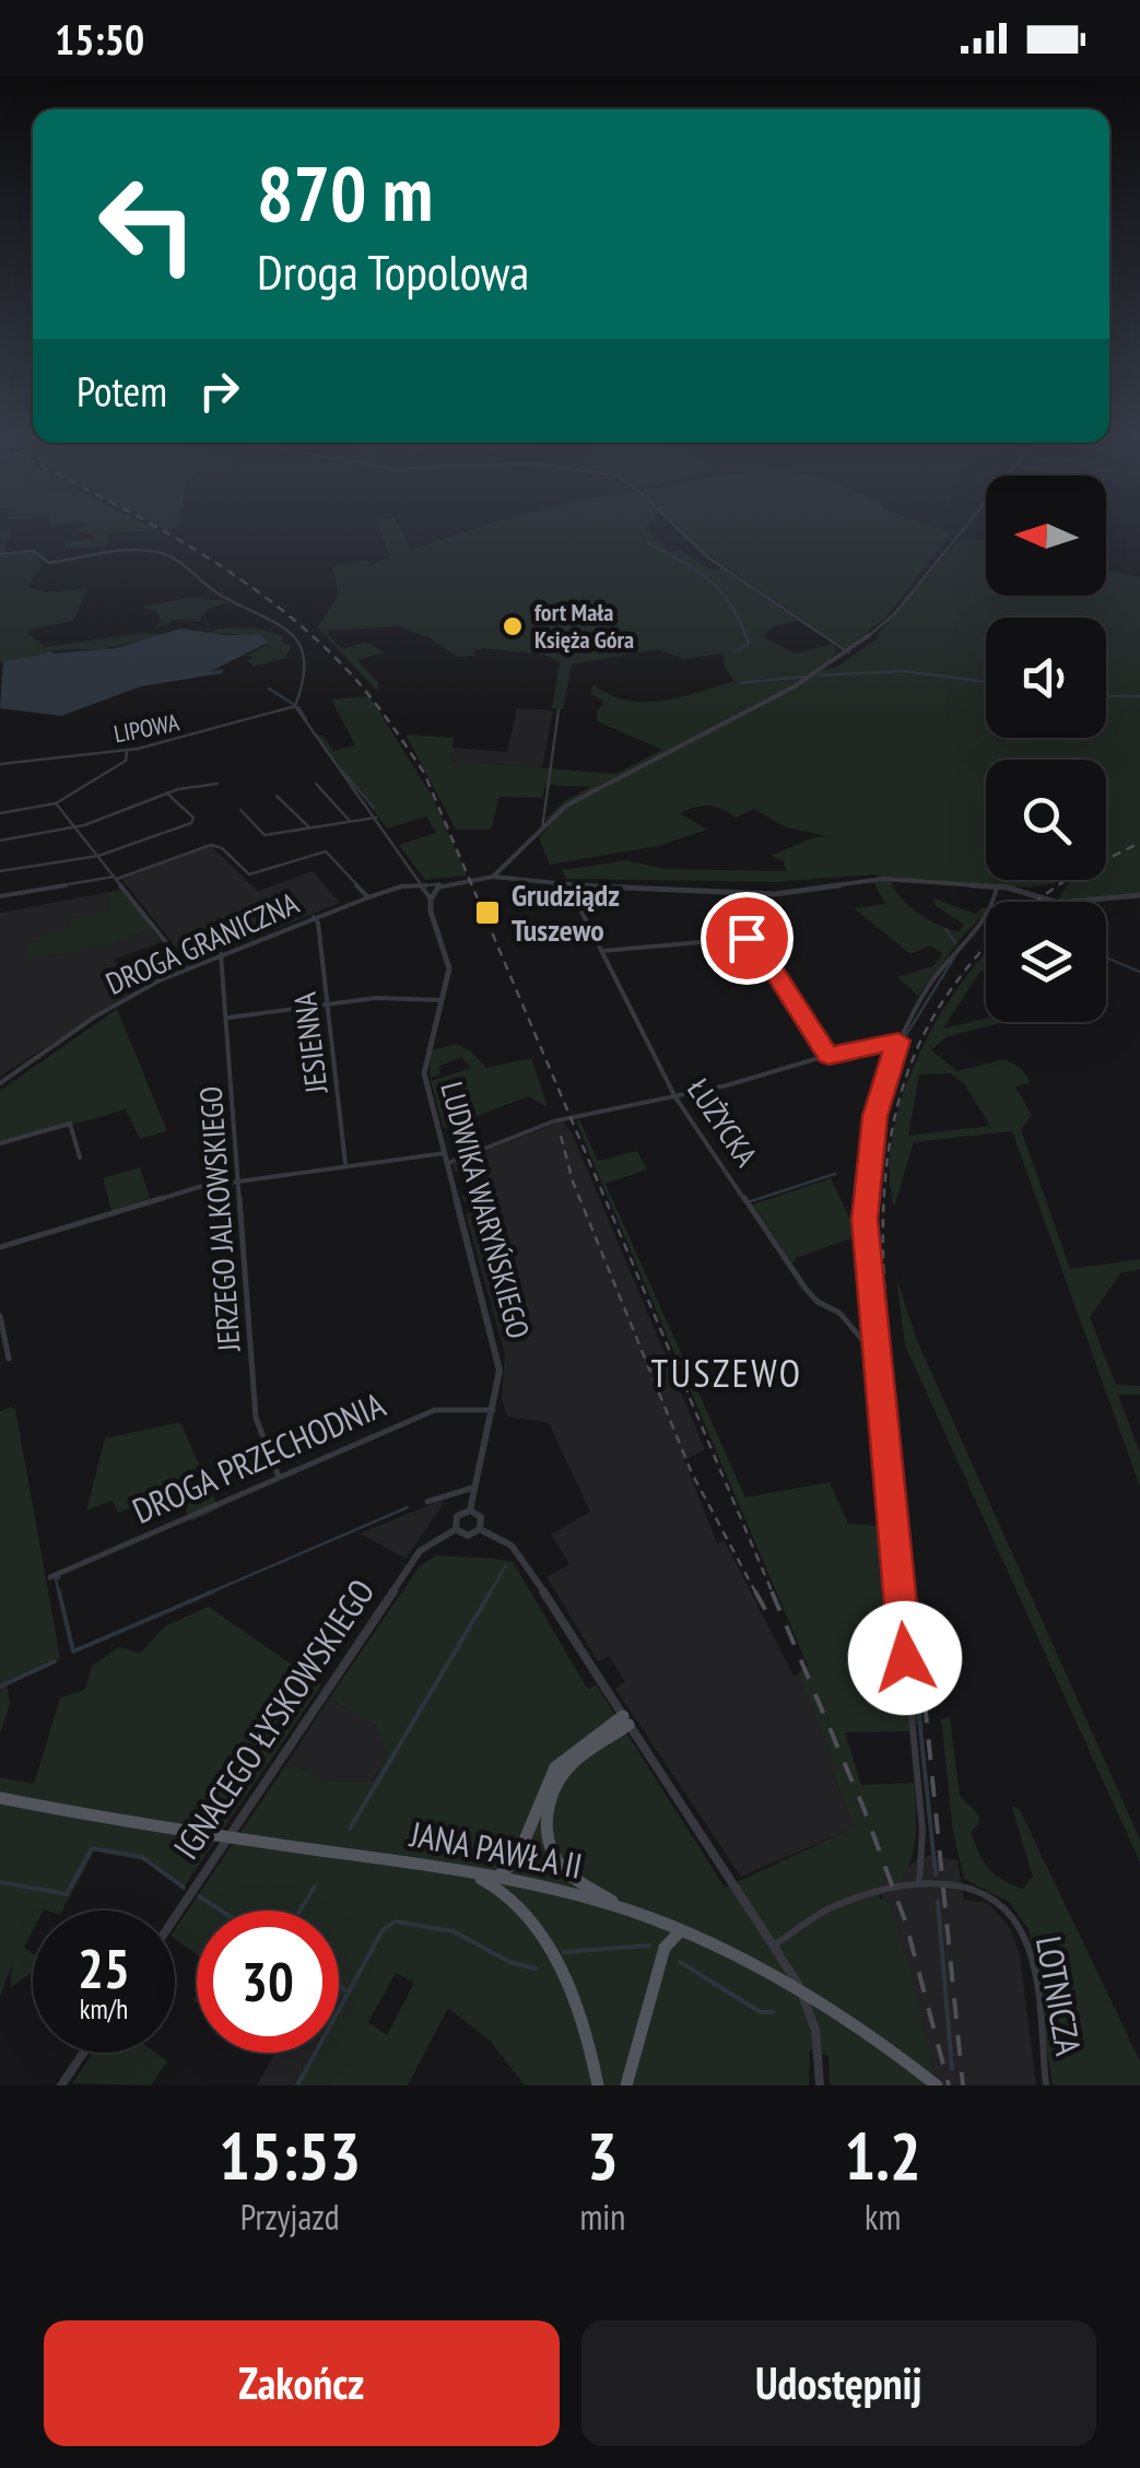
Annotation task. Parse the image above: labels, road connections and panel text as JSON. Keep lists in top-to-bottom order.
{
  "streets": {
    "main road": ["JANA PAWŁA II"],
    "street": [
      "LIPOWA",
      "DROGA GRANICZNA",
      "JESIENNA",
      "ŁUŻYCKA",
      "LUDWIKA WARYŃSKIEGO",
      "JERZEGO JALKOWSKIEGO",
      "DROGA PRZECHODNIA",
      "IGNACEGO ŁYSKOWSKIEGO",
      "LOTNICZA"
    ]
  },
  "crossings": [
    ["LIPOWA", "LUDWIKA WARYŃSKIEGO"],
    ["DROGA GRANICZNA", "JESIENNA"],
    ["DROGA GRANICZNA", "ŁUŻYCKA"],
    ["DROGA GRANICZNA", "LUDWIKA WARYŃSKIEGO"],
    ["DROGA GRANICZNA", "JERZEGO JALKOWSKIEGO"],
    ["LUDWIKA WARYŃSKIEGO", "DROGA PRZECHODNIA"],
    ["LUDWIKA WARYŃSKIEGO", "IGNACEGO ŁYSKOWSKIEGO"],
    ["JERZEGO JALKOWSKIEGO", "DROGA PRZECHODNIA"],
    ["IGNACEGO ŁYSKOWSKIEGO", "JANA PAWŁA II"]
  ],
  "districts": ["TUSZEWO"],
  "places": {
    "other": ["fort Mała Księża Góra"],
    "transit": ["Grudziądz Tuszewo"]
  },
  "north": "left",
  "page": {
    "status": "15:50",
    "turn": ["870 m", "Droga Topolowa"],
    "then": "Potem",
    "speed": "25 km/h",
    "limit": "30",
    "eta": [
      "15:53",
      "Przyjazd",
      "3",
      "min",
      "1.2",
      "km"
    ],
    "buttons": ["Zakończ", "Udostępnij"]
  }
}
